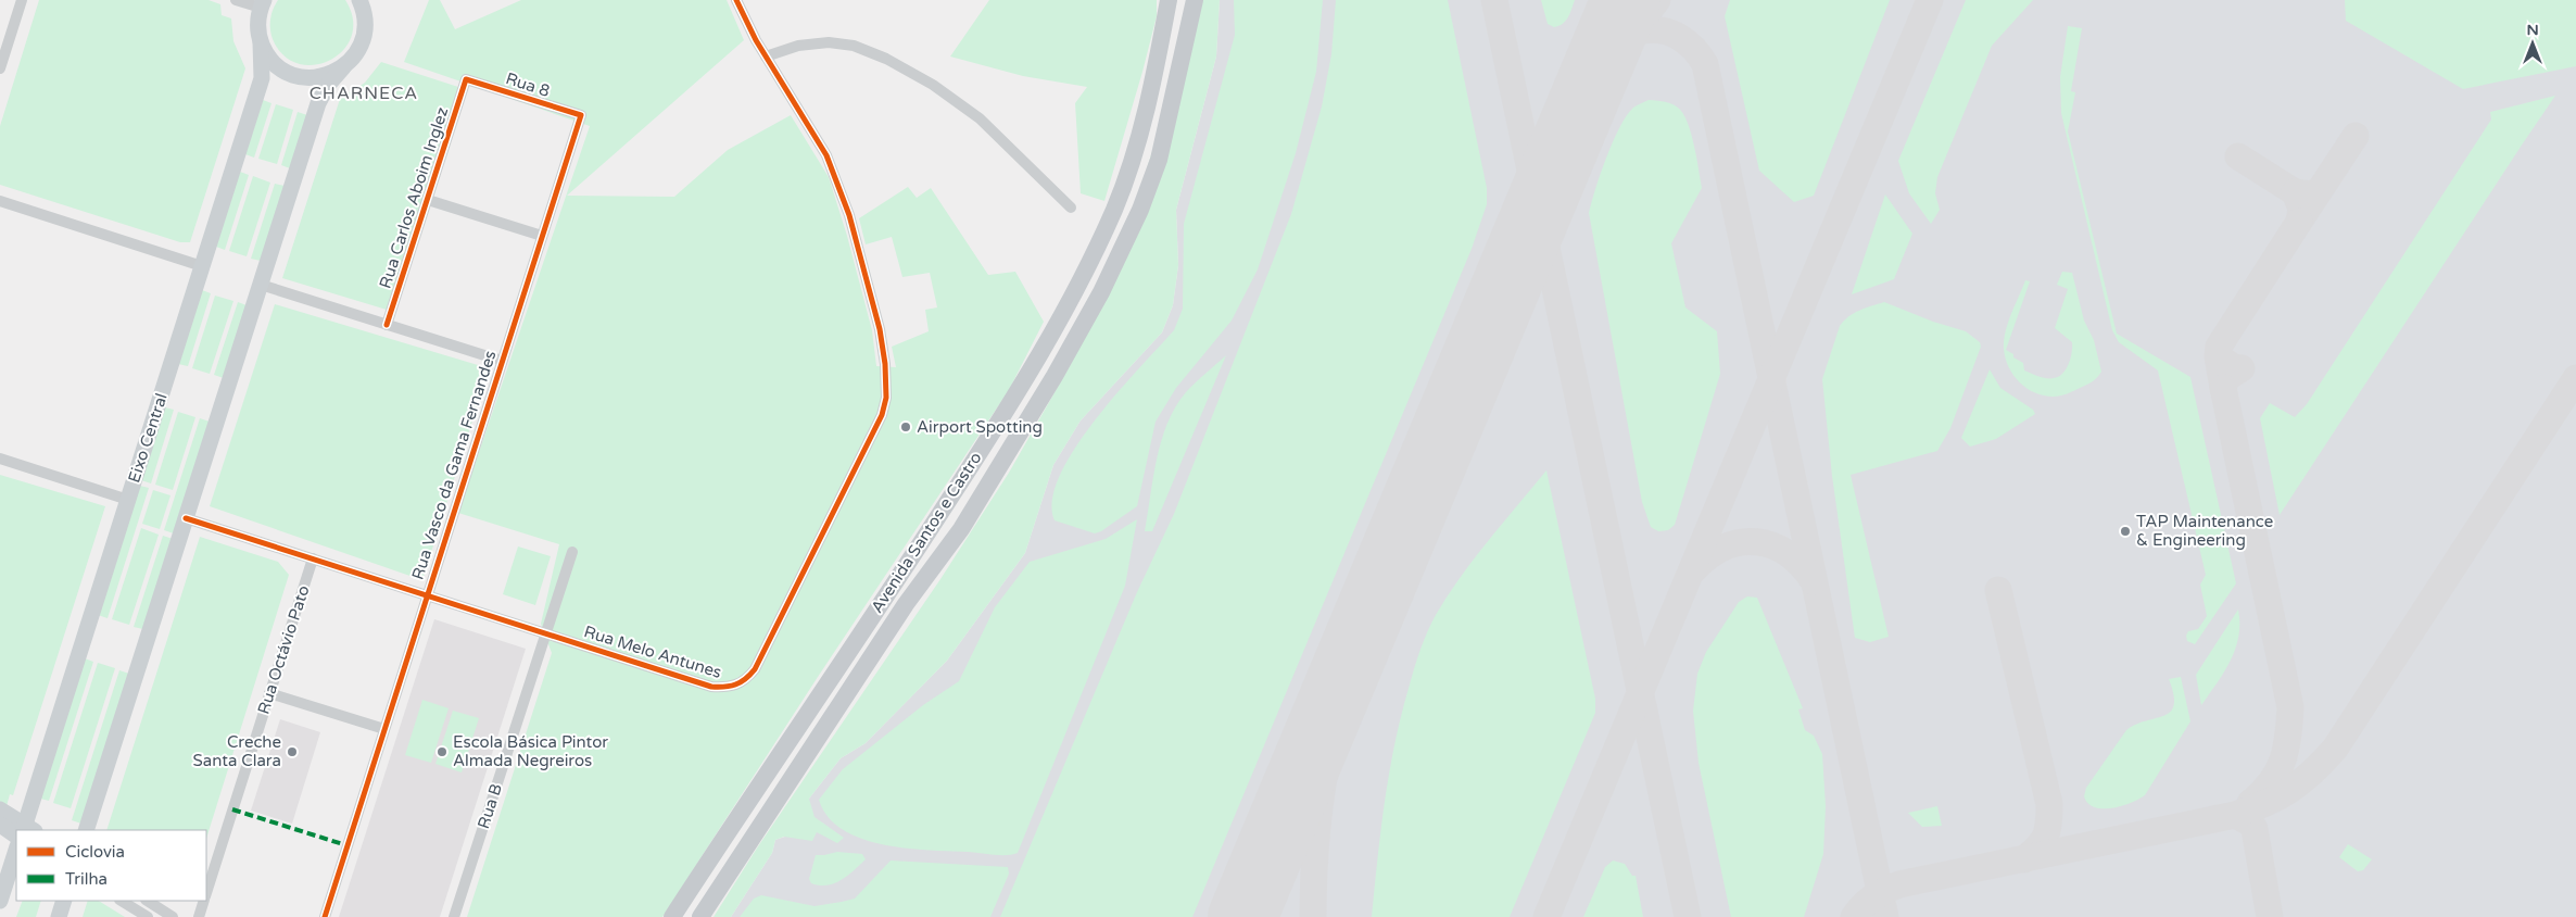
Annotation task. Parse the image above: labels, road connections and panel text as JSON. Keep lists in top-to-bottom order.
{
  "streets": {
    "main road": ["Eixo Central", "Avenida Santos e Castro"],
    "street": [
      "Rua 8",
      "Rua Carlos Aboim Inglez",
      "Rua Vasco da Gama Fernandes",
      "Rua Octávio Pato",
      "Rua Melo Antunes",
      "Rua B"
    ]
  },
  "crossings": [
    ["Rua 8", "Rua Carlos Aboim Inglez"],
    ["Rua 8", "Rua Vasco da Gama Fernandes"],
    ["Rua Vasco da Gama Fernandes", "Rua Melo Antunes"],
    ["Rua Octávio Pato", "Rua Melo Antunes"],
    ["Rua Melo Antunes", "Rua B"]
  ],
  "districts": ["CHARNECA"],
  "places": [
    "Airport Spotting",
    "TAP Maintenance & Engineering",
    "Creche Santa Clara",
    "Escola Básica Pintor Almada Negreiros"
  ],
  "legend": ["Ciclovia", "Trilha"],
  "north": "top"
}
